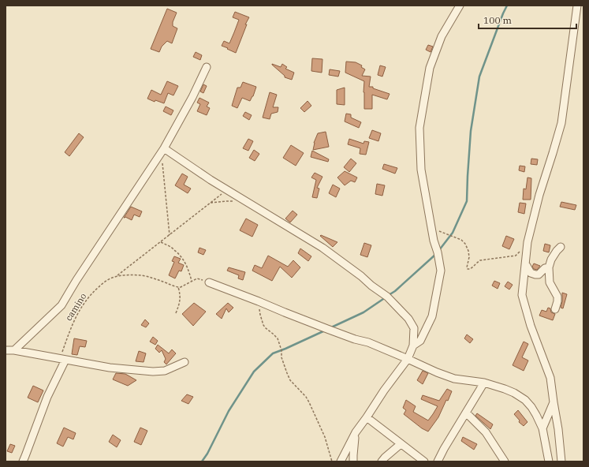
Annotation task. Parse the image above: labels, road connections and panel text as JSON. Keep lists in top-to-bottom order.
{
  "streets": {
    "path": ["camino"]
  },
  "scale_bar": "100 m"
}
